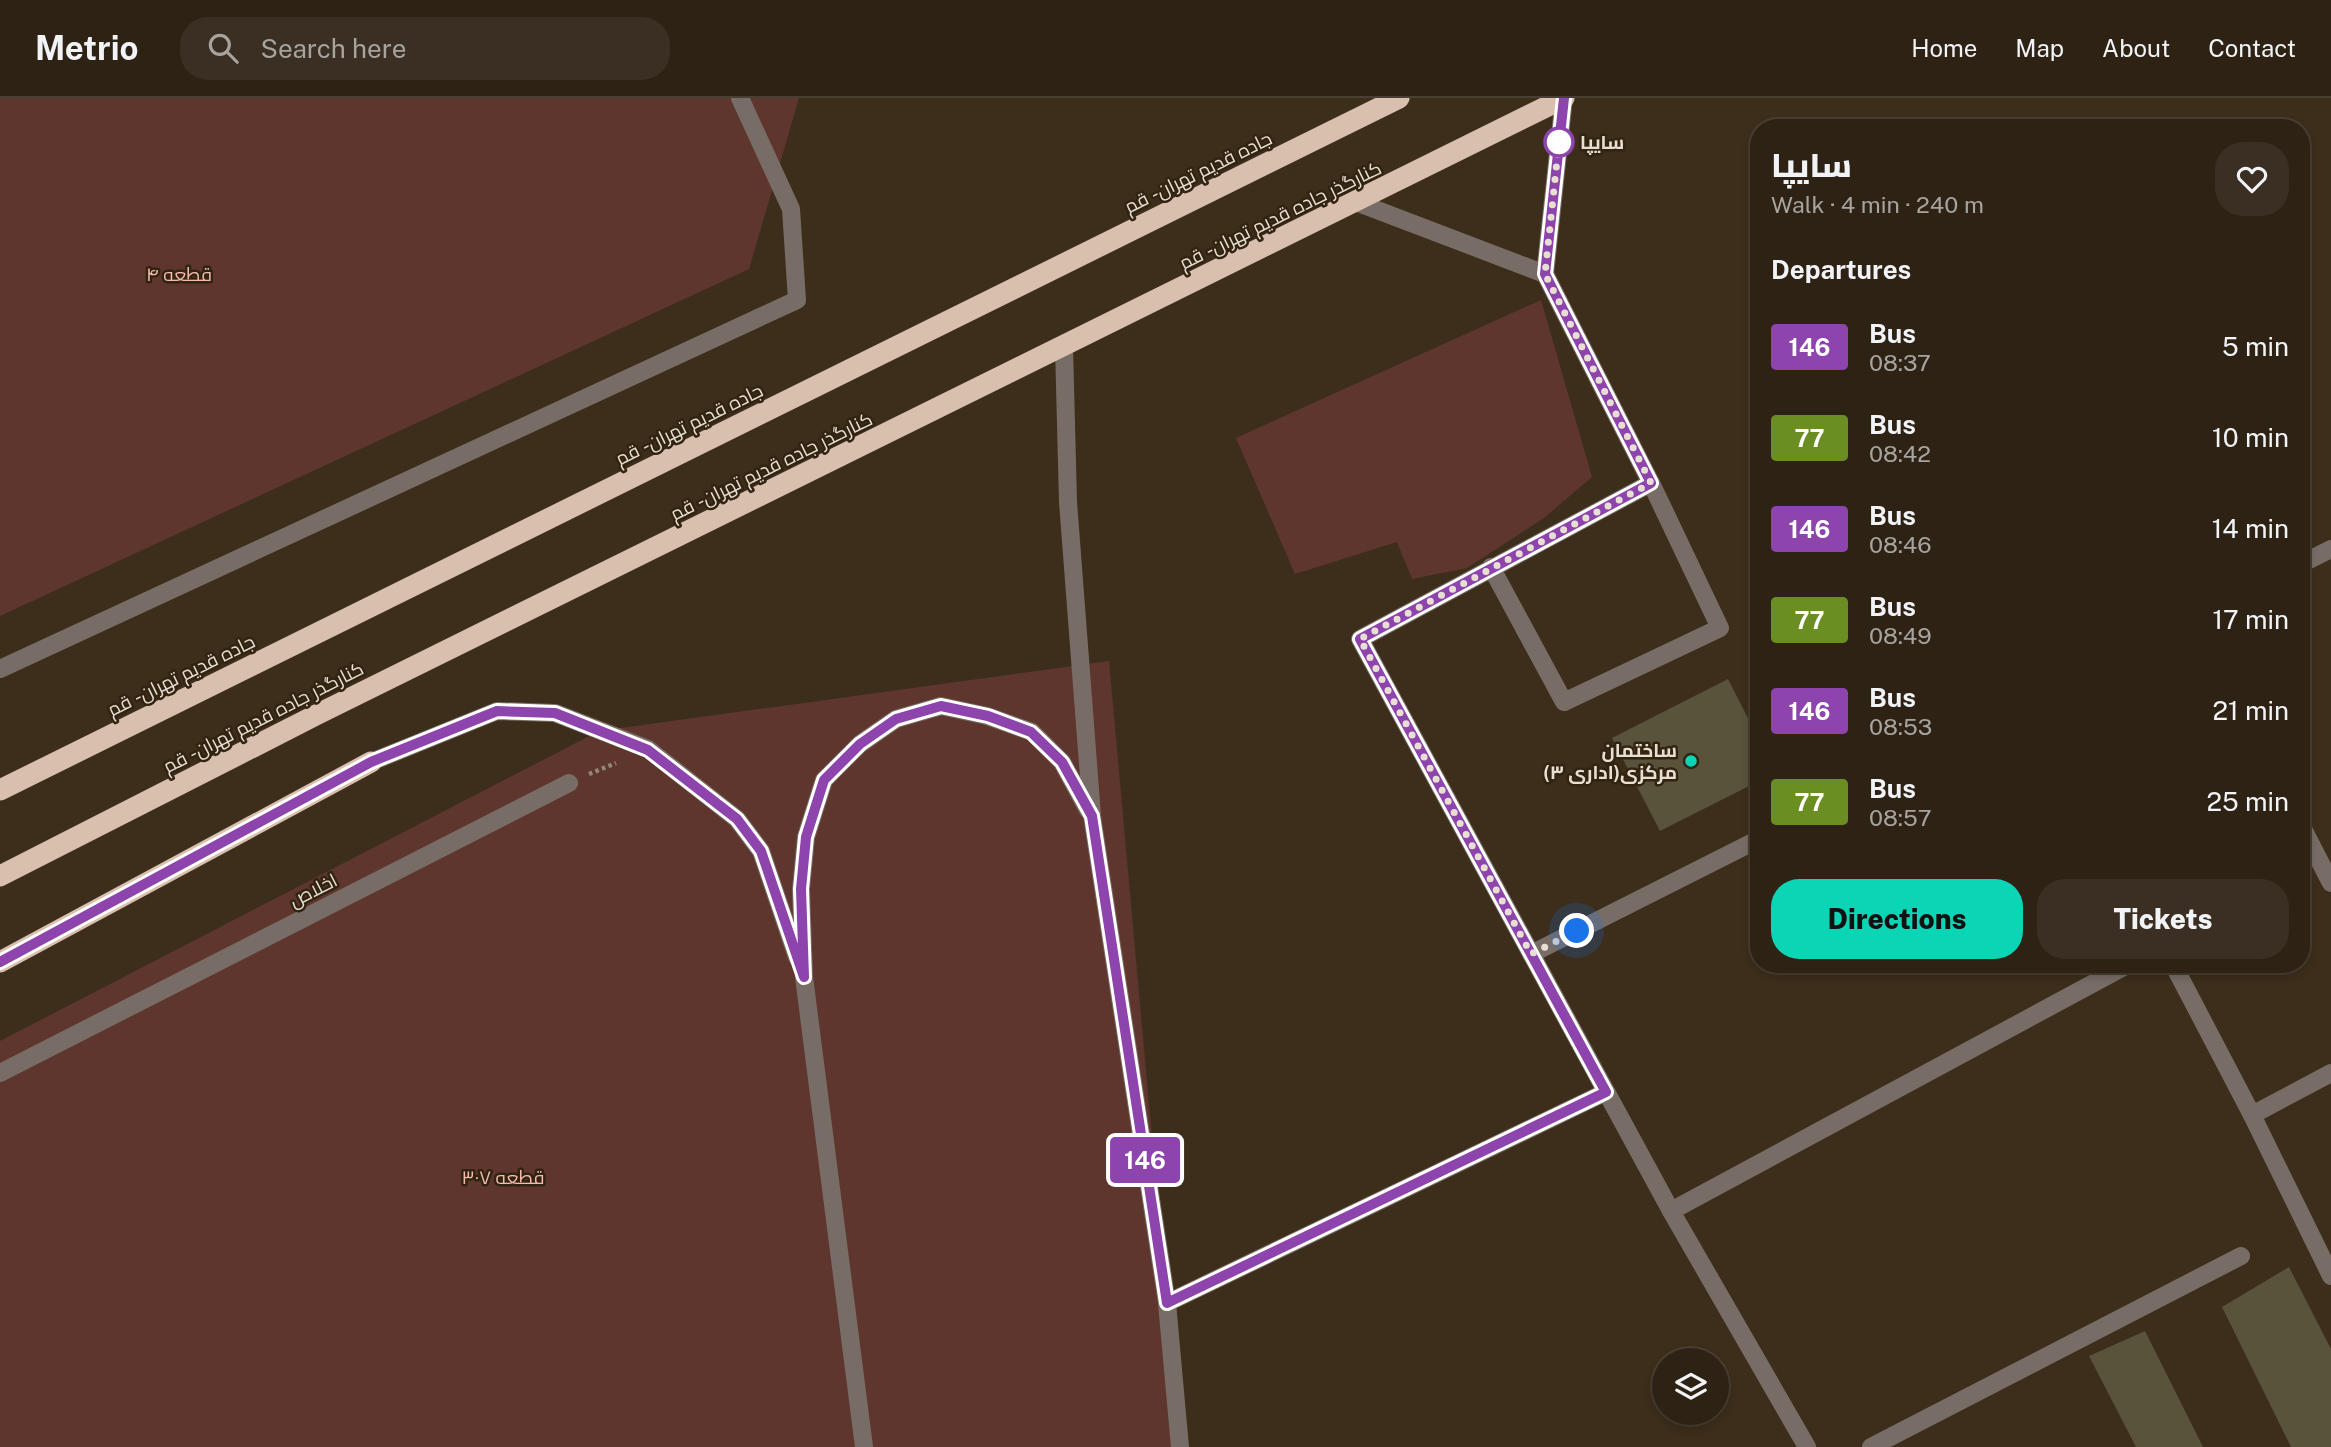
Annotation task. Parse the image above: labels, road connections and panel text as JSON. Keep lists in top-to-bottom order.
{
  "streets": {
    "highway": ["جاده قدیم تهران - قم", "کنارگذر جاده قدیم تهران - قم"],
    "street": ["اخلاص"]
  },
  "parks": ["قطعه ۴", "قطعه ۳۰۷"],
  "places": ["سایپا", "ساختمان مرکزی(اداری ۳)"],
  "lines": ["bus line 146"],
  "page": {
    "header": "Metrio",
    "search": "Search here",
    "nav": [
      "Home",
      "Map",
      "About",
      "Contact"
    ],
    "on_map": "146",
    "heading": [
      ["سایپا", "Walk · 4 min · 240 m"],
      "Departures"
    ],
    "list": [
      {
        "mark": "146",
        "name": "Bus",
        "note": "08:37",
        "value": "5 min"
      },
      {
        "mark": "77",
        "name": "Bus",
        "note": "08:42",
        "value": "10 min"
      },
      {
        "mark": "146",
        "name": "Bus",
        "note": "08:46",
        "value": "14 min"
      },
      {
        "mark": "77",
        "name": "Bus",
        "note": "08:49",
        "value": "17 min"
      },
      {
        "mark": "146",
        "name": "Bus",
        "note": "08:53",
        "value": "21 min"
      },
      {
        "mark": "77",
        "name": "Bus",
        "note": "08:57",
        "value": "25 min"
      }
    ],
    "buttons": ["Directions", "Tickets"]
  }
}
